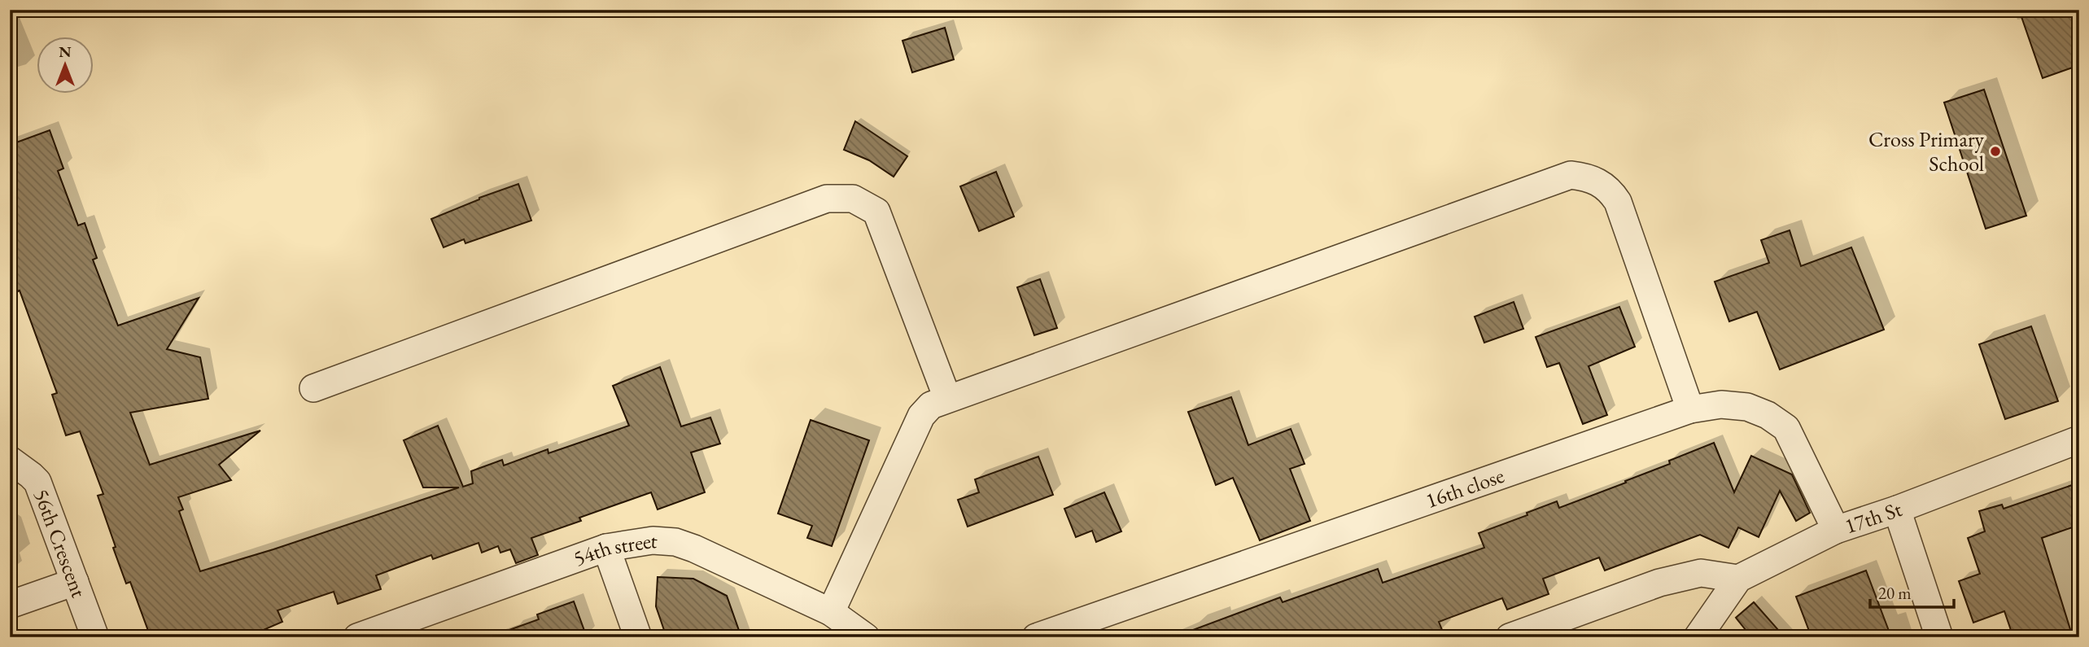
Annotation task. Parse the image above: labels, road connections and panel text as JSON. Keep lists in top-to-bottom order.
{
  "streets": {
    "street": [
      "16th close",
      "17th St",
      "56th Crescent",
      "54th street"
    ]
  },
  "crossings": [
    ["16th close", "17th St"]
  ],
  "places": ["Cross Primary School"],
  "scale_bar": "20 m",
  "north": "top"
}
